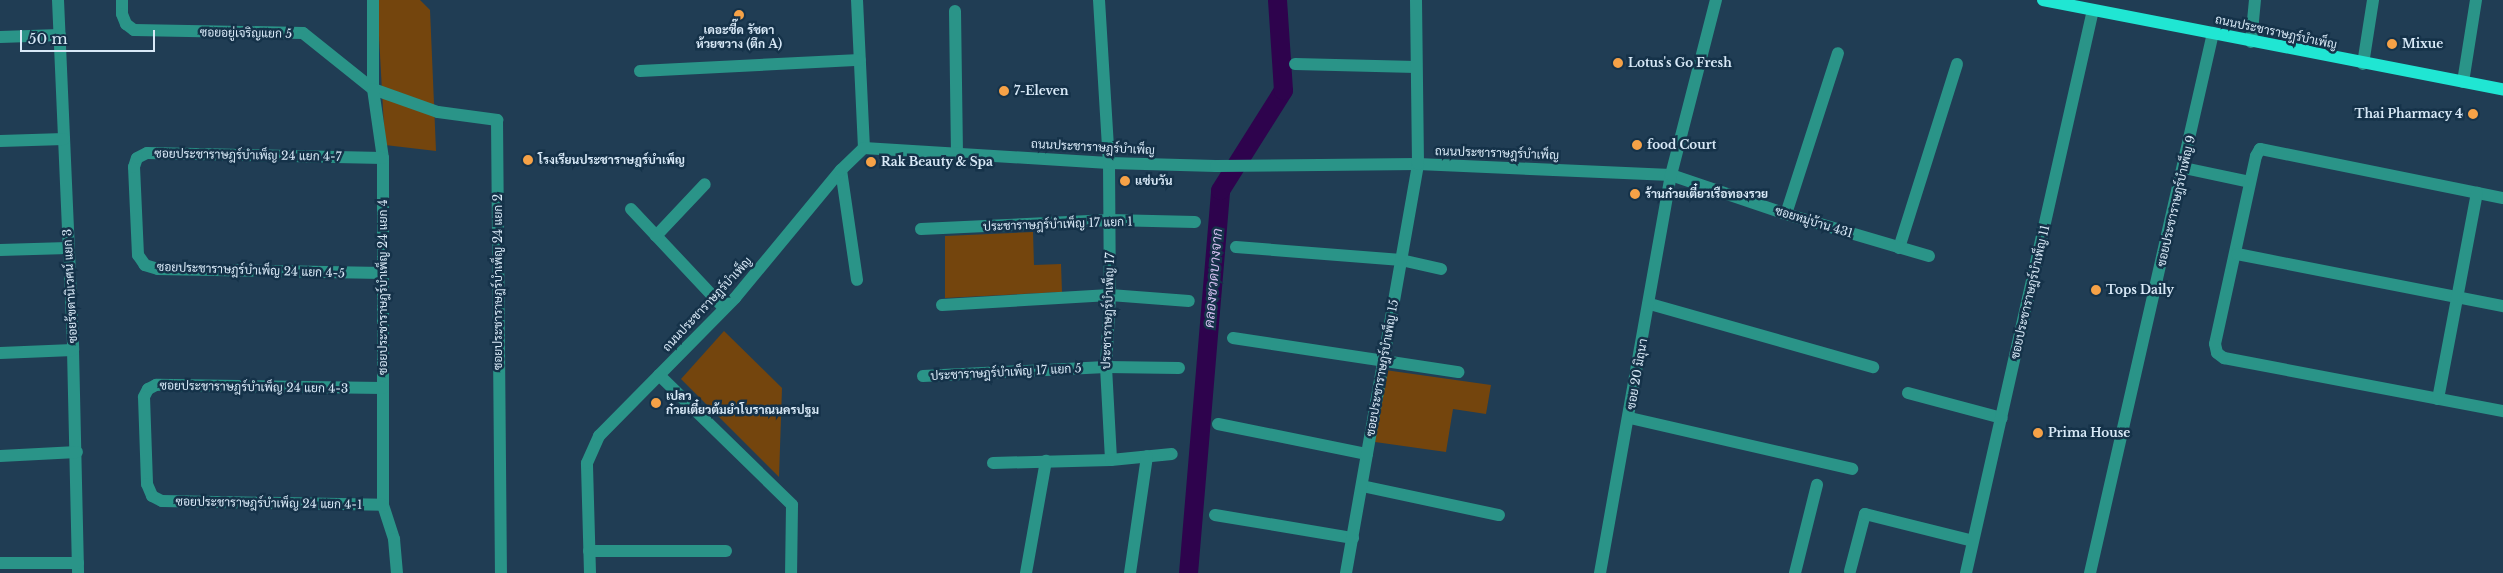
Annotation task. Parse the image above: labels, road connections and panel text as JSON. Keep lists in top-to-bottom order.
{
  "streets": {
    "main road": ["ถนนประชาราษฎร์บำเพ็ญ"],
    "street": [
      "ซอยอยู่เจริญแยก 5",
      "ซอยประชาราษฎร์บำเพ็ญ 24 แยก 4-7",
      "ซอยประชาราษฎร์บำเพ็ญ 9",
      "ซอยหมู่บ้าน 431",
      "ประชาราษฎร์บำเพ็ญ 17 แยก 1",
      "ซอยประชาราษฎร์บำเพ็ญ 24 แยก 4-5",
      "ซอยประชาราษฎร์บำเพ็ญ 24 แยก 2",
      "ซอยร้ขดานิเวศน์ แยก 3",
      "ซอยประชาราษฎร์บำเพ็ญ 24 แยก 4",
      "ซอยประชาราษฎร์บำเพ็ญ 11",
      "ประชาราษฎร์บำเพ็ญ 17",
      "ซอยประชาราษฎร์บำเพ็ญ 15",
      "ประชาราษฎร์บำเพ็ญ 17 แยก 5",
      "ซอย 20 มิถุนา",
      "ซอยประชาราษฎร์บำเพ็ญ 24 แยก 4-3",
      "ซอยประชาราษฎร์บำเพ็ญ 24 แยก 4-1"
    ]
  },
  "crossings": [
    ["ถนนประชาราษฎร์บำเพ็ญ", "ซอยประชาราษฎร์บำเพ็ญ 9"],
    ["ถนนประชาราษฎร์บำเพ็ญ", "ซอยหมู่บ้าน 431"],
    ["ถนนประชาราษฎร์บำเพ็ญ", "ซอยประชาราษฎร์บำเพ็ญ 11"],
    ["ถนนประชาราษฎร์บำเพ็ญ", "ประชาราษฎร์บำเพ็ญ 17"],
    ["ถนนประชาราษฎร์บำเพ็ญ", "ซอยประชาราษฎร์บำเพ็ญ 15"],
    ["ถนนประชาราษฎร์บำเพ็ญ", "ซอย 20 มิถุนา"],
    ["ซอยอยู่เจริญแยก 5", "ซอยประชาราษฎร์บำเพ็ญ 24 แยก 2"],
    ["ซอยอยู่เจริญแยก 5", "ซอยประชาราษฎร์บำเพ็ญ 24 แยก 4"],
    ["ซอยประชาราษฎร์บำเพ็ญ 24 แยก 4-7", "ซอยประชาราษฎร์บำเพ็ญ 24 แยก 4-5"],
    ["ซอยประชาราษฎร์บำเพ็ญ 24 แยก 4-7", "ซอยประชาราษฎร์บำเพ็ญ 24 แยก 4"],
    ["ซอยหมู่บ้าน 431", "ซอย 20 มิถุนา"],
    ["ประชาราษฎร์บำเพ็ญ 17 แยก 1", "ประชาราษฎร์บำเพ็ญ 17"],
    ["ซอยประชาราษฎร์บำเพ็ญ 24 แยก 4-5", "ซอยประชาราษฎร์บำเพ็ญ 24 แยก 4"],
    ["ซอยประชาราษฎร์บำเพ็ญ 24 แยก 2", "ซอยประชาราษฎร์บำเพ็ญ 24 แยก 4"],
    ["ซอยประชาราษฎร์บำเพ็ญ 24 แยก 4", "ซอยประชาราษฎร์บำเพ็ญ 24 แยก 4-3"],
    ["ซอยประชาราษฎร์บำเพ็ญ 24 แยก 4", "ซอยประชาราษฎร์บำเพ็ญ 24 แยก 4-1"],
    ["ประชาราษฎร์บำเพ็ญ 17", "ประชาราษฎร์บำเพ็ญ 17 แยก 5"],
    ["ซอยประชาราษฎร์บำเพ็ญ 24 แยก 4-3", "ซอยประชาราษฎร์บำเพ็ญ 24 แยก 4-1"]
  ],
  "water": ["คลองชวดบางจาก"],
  "places": [
    "เดอะซี๊ด รัชดา ห้วยขวาง (ตึก A)",
    "Mixue",
    "Lotus's Go Fresh",
    "7-Eleven",
    "Thai Pharmacy 4",
    "food Court",
    "โรงเรียนประชาราษฎร์บำเพ็ญ",
    "Rak Beauty & Spa",
    "แซ่บวัน",
    "ร้านก๋วยเตี๋ยวเรือทองรวย",
    "Tops Daily",
    "เปลว ก๋วยเตี๋ยวต้มยำโบราณนครปฐม",
    "Prima House"
  ],
  "scale_bar": "50 m"
}
